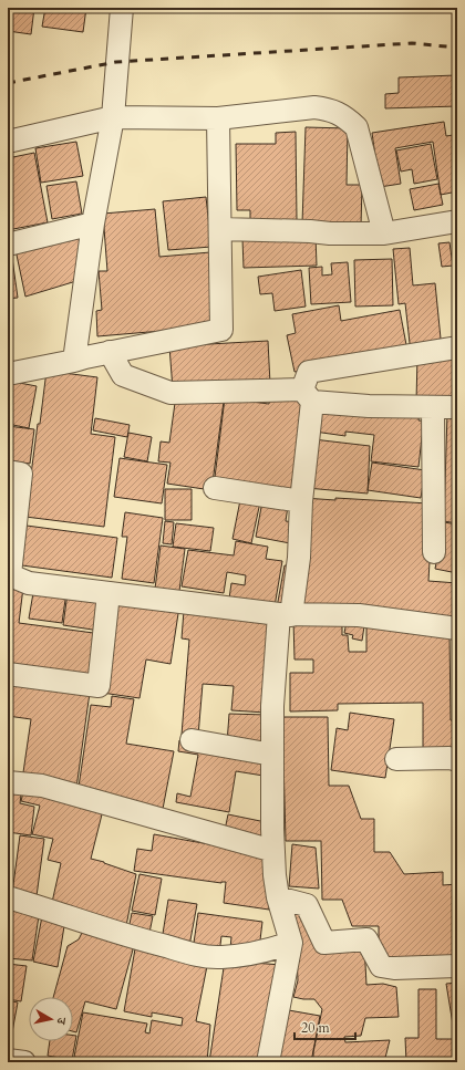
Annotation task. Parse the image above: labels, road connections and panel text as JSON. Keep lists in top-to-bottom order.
{
  "scale_bar": "20 m",
  "north": "right"
}
